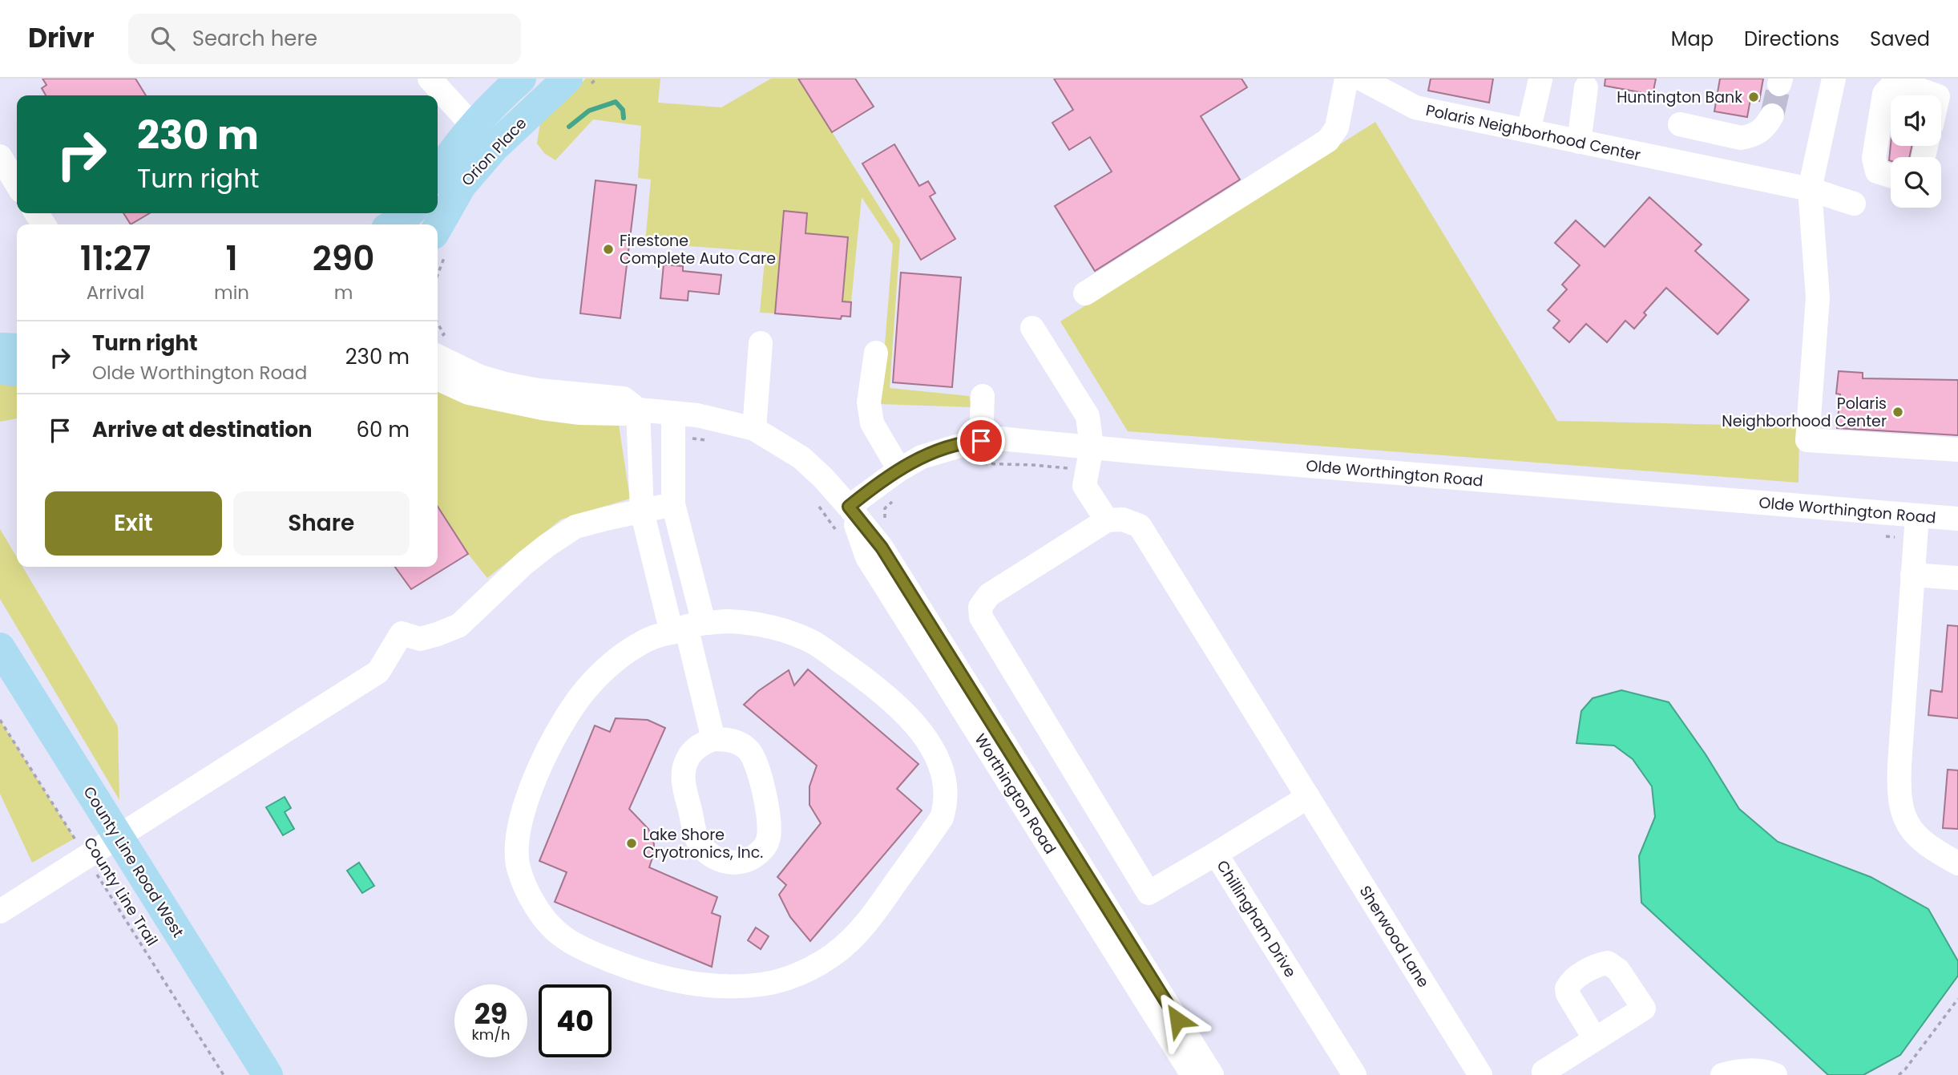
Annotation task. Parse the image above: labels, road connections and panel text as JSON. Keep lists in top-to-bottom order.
{
  "streets": {
    "main road": ["Orion Place", "County Line Road West"],
    "street": [
      "Polaris Neighborhood Center",
      "Olde Worthington Road",
      "Worthington Road",
      "Chillingham Drive",
      "Sherwood Lane"
    ],
    "path": ["County Line Trail"]
  },
  "crossings": [
    ["Olde Worthington Road", "Worthington Road"],
    ["Chillingham Drive", "Sherwood Lane"]
  ],
  "places": [
    "Huntington Bank",
    "Firestone Complete Auto Care",
    "Polaris Neighborhood Center",
    "Lake Shore Cryotronics, Inc."
  ],
  "page": {
    "header": "Drivr",
    "search": "Search here",
    "nav": ["Map", "Directions", "Saved"],
    "turn": ["230 m", "Turn right"],
    "eta": [
      "11:27",
      "Arrival",
      "1",
      "min",
      "290",
      "m"
    ],
    "list": [
      {
        "name": "Turn right",
        "note": "Olde Worthington Road",
        "value": "230 m"
      },
      {
        "name": "Arrive at destination",
        "value": "60 m"
      }
    ],
    "buttons": ["Exit", "Share"],
    "speed": "29 km/h",
    "limit": "40"
  }
}
